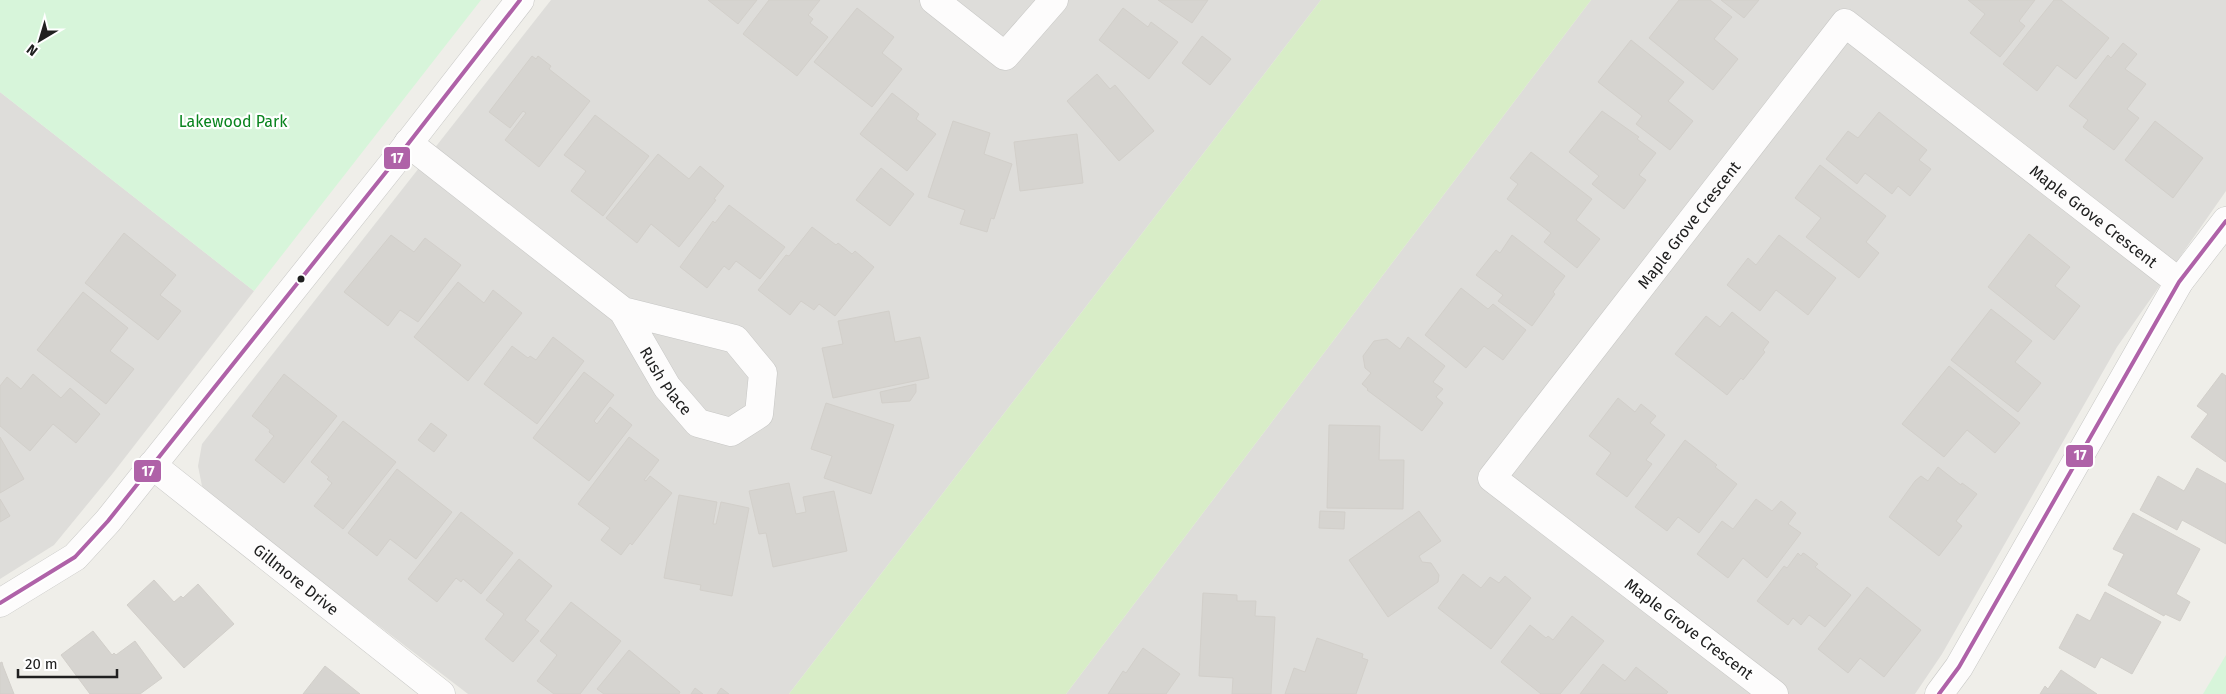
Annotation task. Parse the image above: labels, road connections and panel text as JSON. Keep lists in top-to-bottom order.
{
  "streets": {
    "street": ["Maple Grove Crescent", "Rush Place", "Gillmore Drive"]
  },
  "parks": ["Lakewood Park"],
  "lines": ["transit line 17"],
  "scale_bar": "20 m",
  "north": "bottom left"
}
